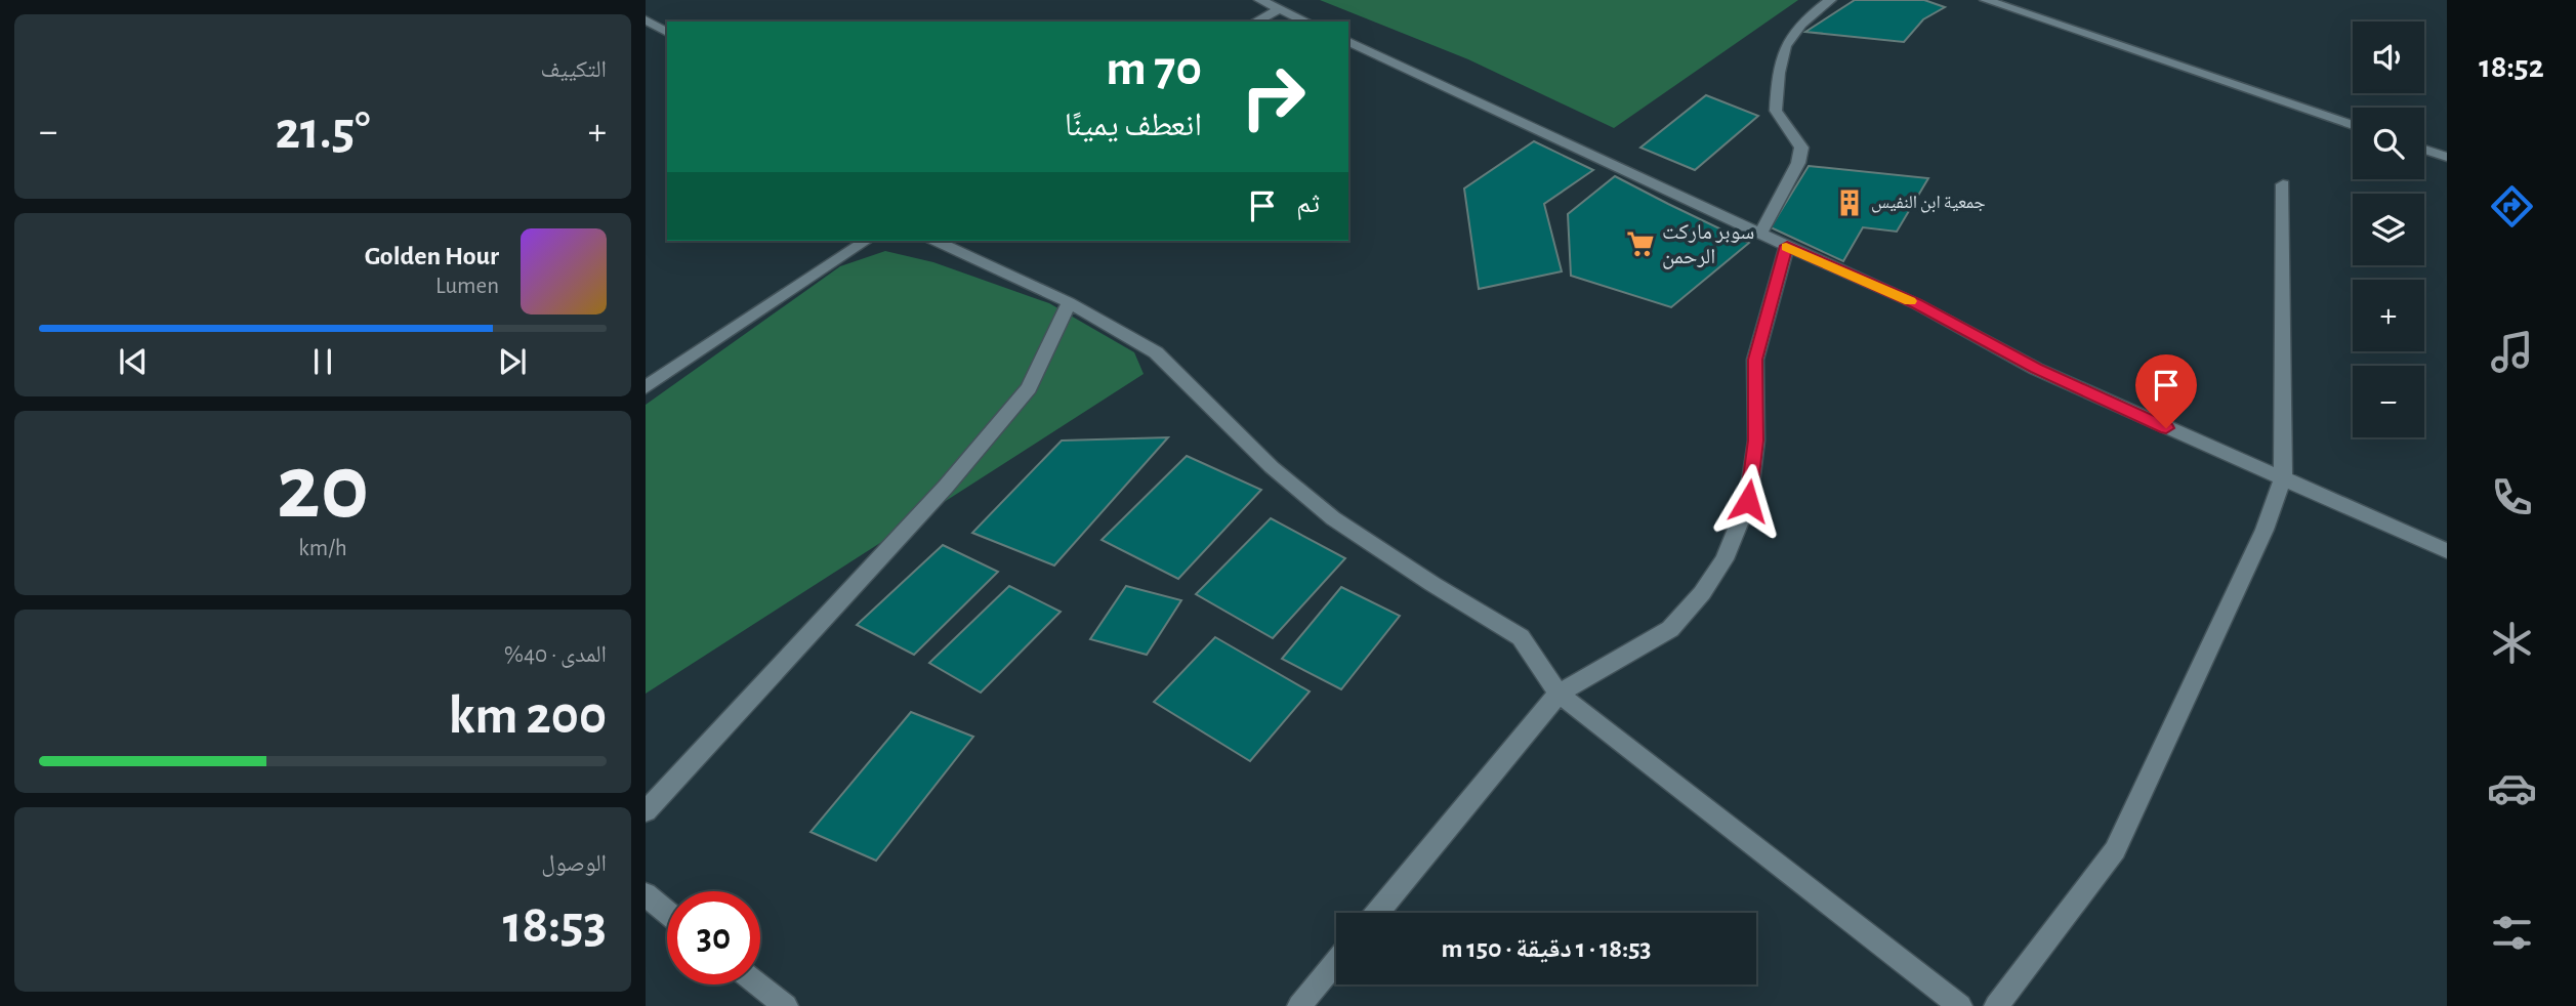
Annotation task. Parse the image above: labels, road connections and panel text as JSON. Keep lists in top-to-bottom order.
{
  "places": {
    "building": ["جمعية ابن النفيس"],
    "supermarket": ["سوبر ماركت الرحمن"]
  },
  "page": {
    "tabs": "18:52",
    "tile": [
      "التكييف",
      ["20", "km/h"],
      ["المدى · 40%", "200 km"],
      ["الوصول", "18:53"]
    ],
    "map_buttons": ["+", "−"],
    "turn": ["70 m", "انعطف يمينًا"],
    "heat": ["−", "21.5°", "+"],
    "then": "ثم",
    "song": ["Golden Hour", "Lumen"],
    "limit": "30",
    "trip": "18:53 · 1 دقيقة · 150 m"
  }
}
